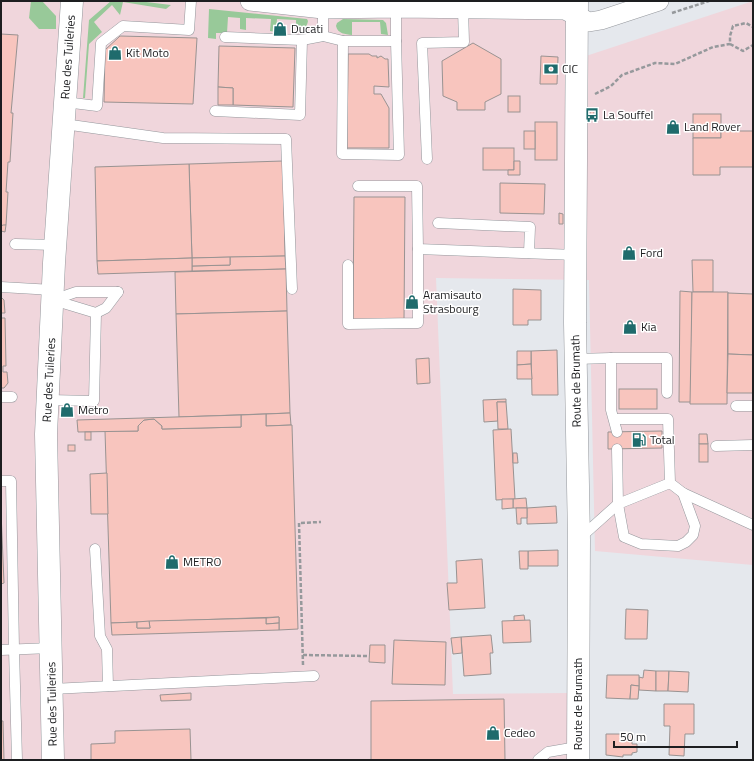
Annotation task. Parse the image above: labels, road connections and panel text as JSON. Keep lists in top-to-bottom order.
{
  "streets": {
    "street": ["Rue des Tuileries", "Route de Brumath"]
  },
  "places": {
    "shop": [
      "Ducati",
      "Kit Moto",
      "Land Rover",
      "Ford",
      "Aramisauto Strasbourg",
      "Kia",
      "Metro",
      "METRO",
      "Cedeo"
    ],
    "bank": ["CIC"],
    "bus stop": ["La Souffel"],
    "fuel station": ["Total"]
  },
  "scale_bar": "50 m"
}
